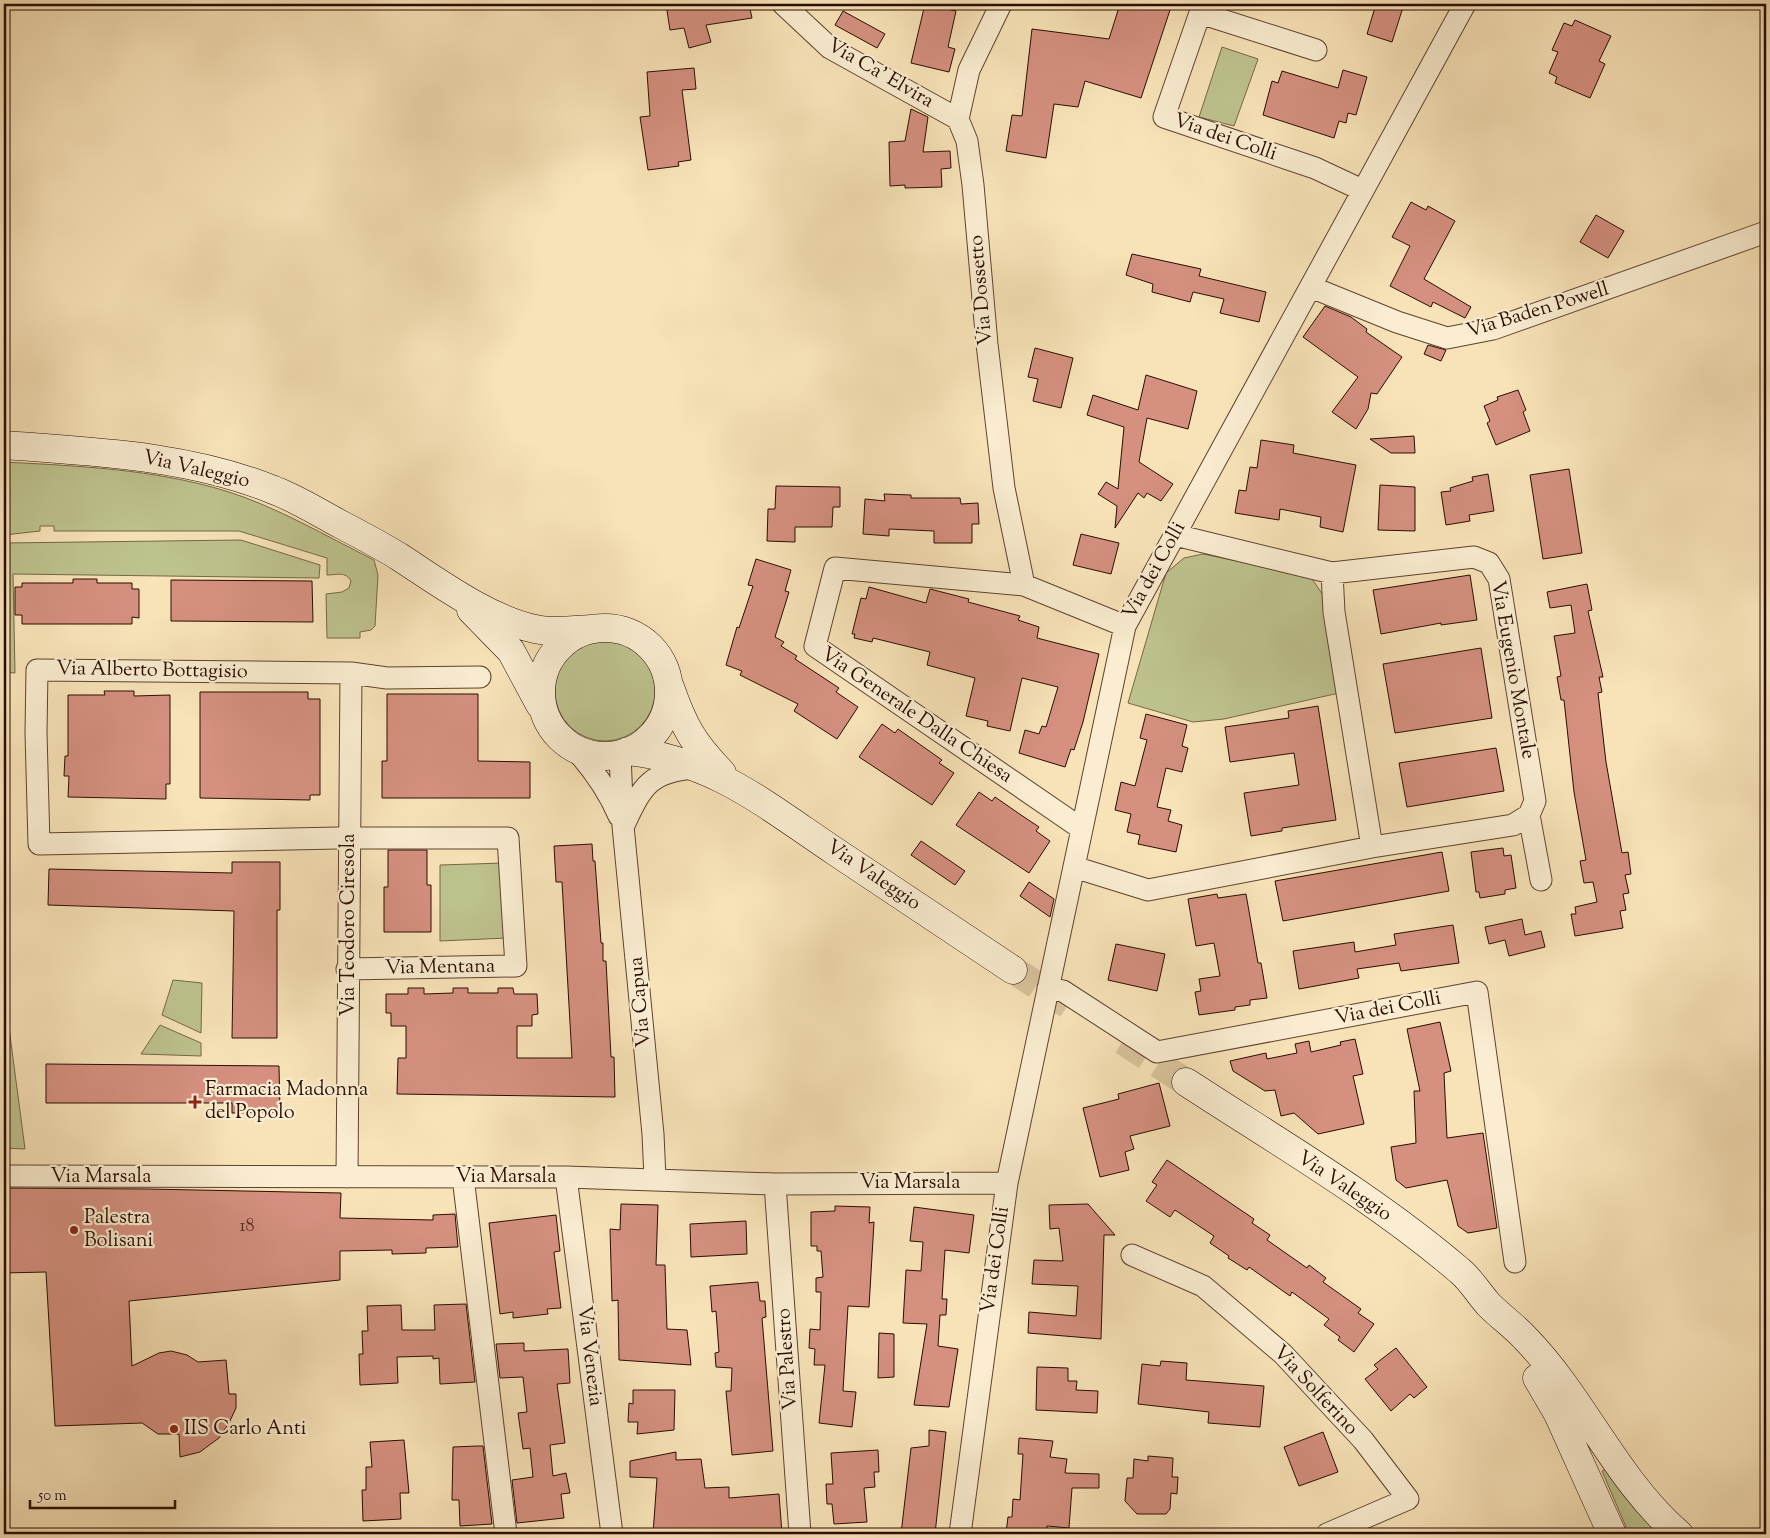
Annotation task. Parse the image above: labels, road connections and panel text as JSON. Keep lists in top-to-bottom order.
{
  "streets": {
    "main road": ["Via Valeggio"],
    "street": [
      "Via Ca' Elvira",
      "Via dei Colli",
      "Via Dossetto",
      "Via Baden Powell",
      "Via Eugenio Montale",
      "Via Alberto Bottagisio",
      "Via Generale Dalla Chiesa",
      "Via Teodoro Ciresola",
      "Via Mentana",
      "Via Capua",
      "Via Marsala",
      "Via Venezia",
      "Via Palestro",
      "Via Solferino"
    ]
  },
  "crossings": [
    ["Via Ca' Elvira", "Via Dossetto"],
    ["Via dei Colli", "Via Baden Powell"],
    ["Via dei Colli", "Via Eugenio Montale"],
    ["Via dei Colli", "Via Generale Dalla Chiesa"],
    ["Via dei Colli", "Via Marsala"],
    ["Via Dossetto", "Via Generale Dalla Chiesa"],
    ["Via Valeggio", "Via Capua"],
    ["Via Alberto Bottagisio", "Via Teodoro Ciresola"],
    ["Via Alberto Bottagisio", "Via Mentana"],
    ["Via Teodoro Ciresola", "Via Mentana"],
    ["Via Teodoro Ciresola", "Via Marsala"],
    ["Via Capua", "Via Marsala"],
    ["Via Marsala", "Via Venezia"],
    ["Via Marsala", "Via Palestro"]
  ],
  "places": {
    "health": ["Farmacia Madonna del Popolo"],
    "other": ["Palestra Bolisani", "IIS Carlo Anti"]
  },
  "house_numbers": ["18"],
  "scale_bar": "50 m"
}
